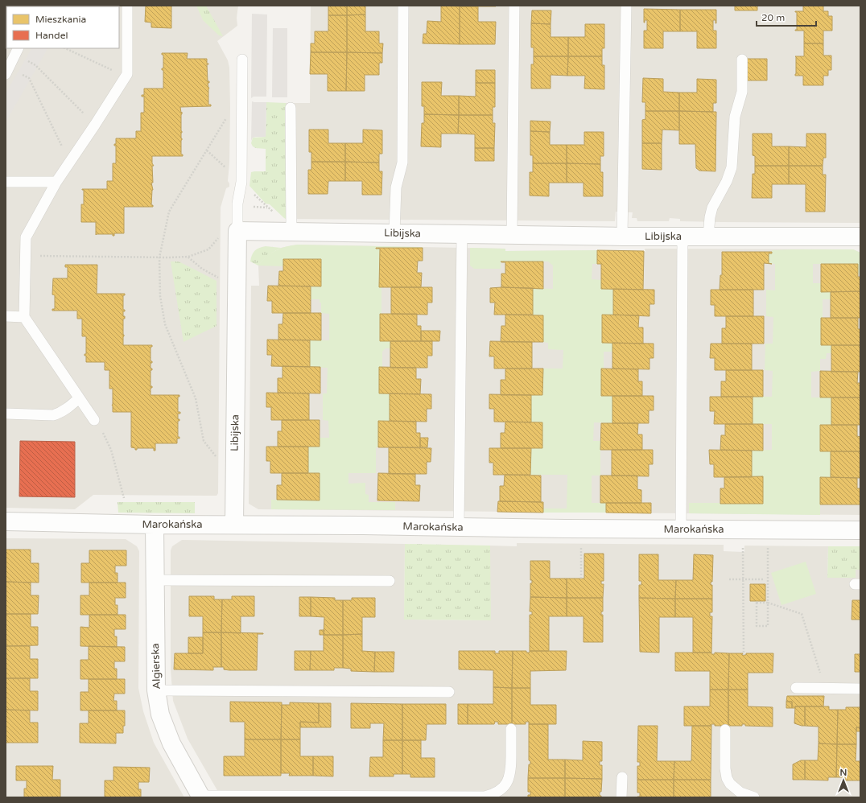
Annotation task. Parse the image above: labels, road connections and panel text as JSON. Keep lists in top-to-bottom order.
{
  "streets": {
    "street": ["Libijska", "Marokańska", "Algierska"]
  },
  "crossings": [
    ["Libijska", "Marokańska"],
    ["Marokańska", "Algierska"]
  ],
  "legend": ["Mieszkania", "Handel"],
  "scale_bar": "20 m",
  "north": "top"
}
